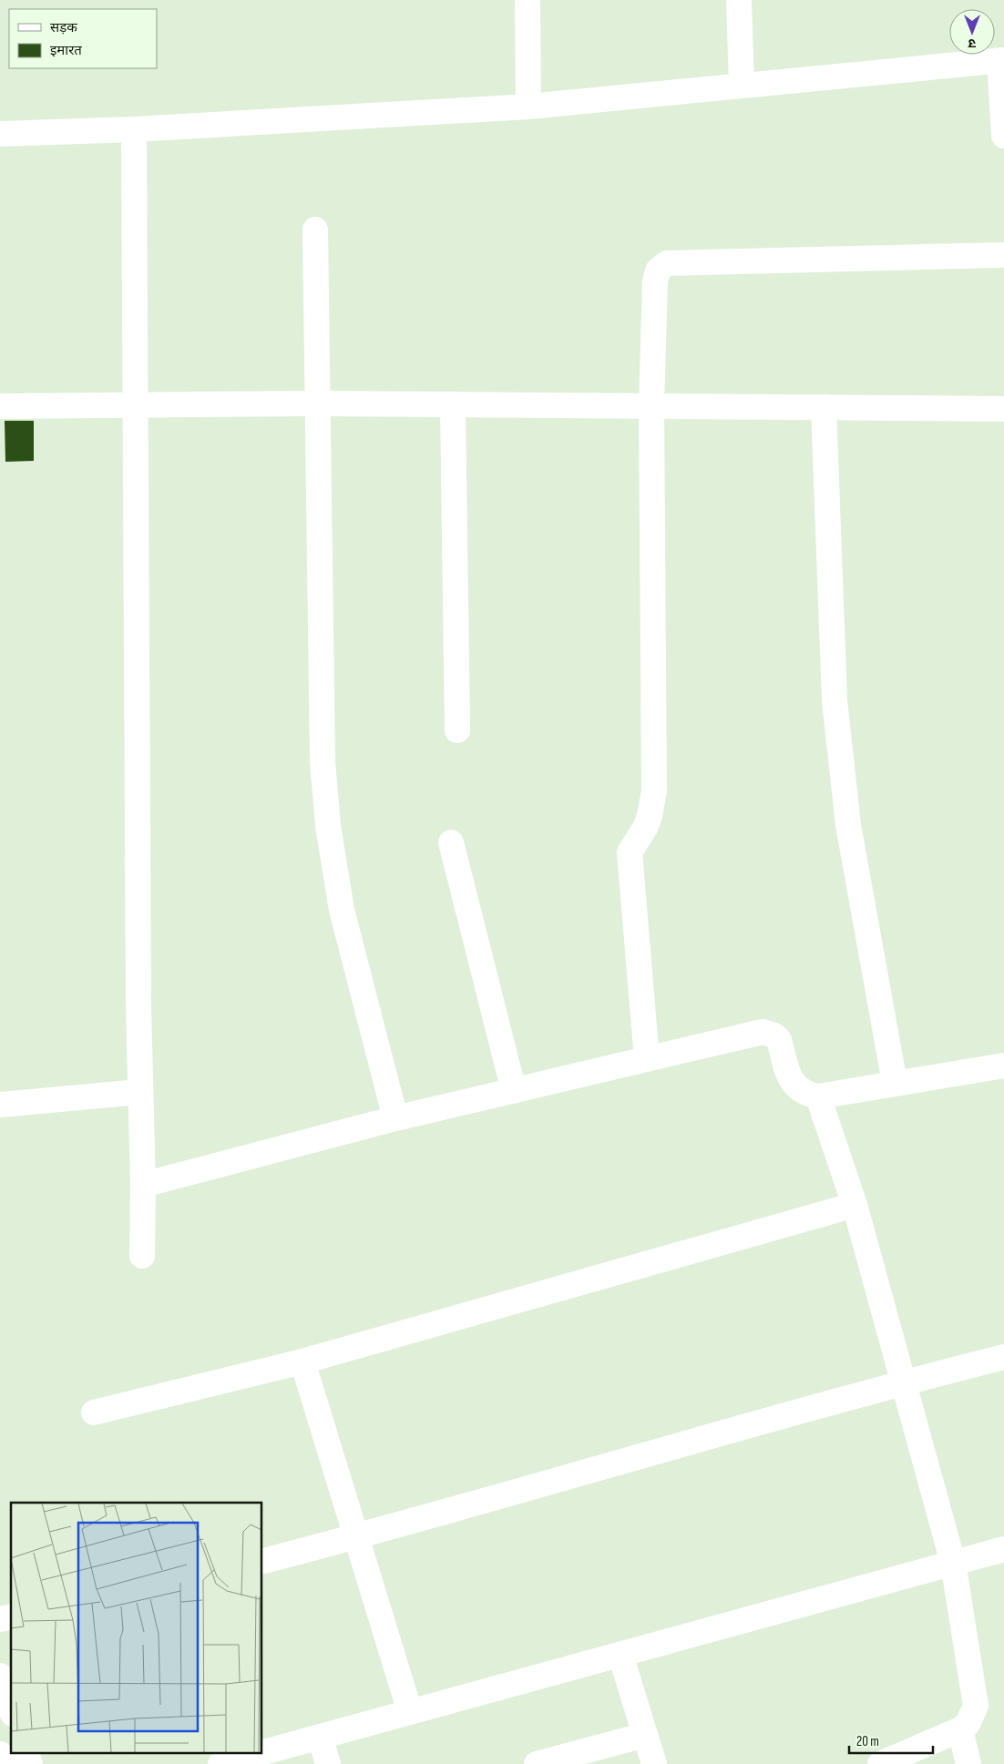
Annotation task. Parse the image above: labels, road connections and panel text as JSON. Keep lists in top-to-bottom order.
{
  "legend": ["सड़क", "इमारत"],
  "scale_bar": "20 m",
  "north": "bottom"
}
